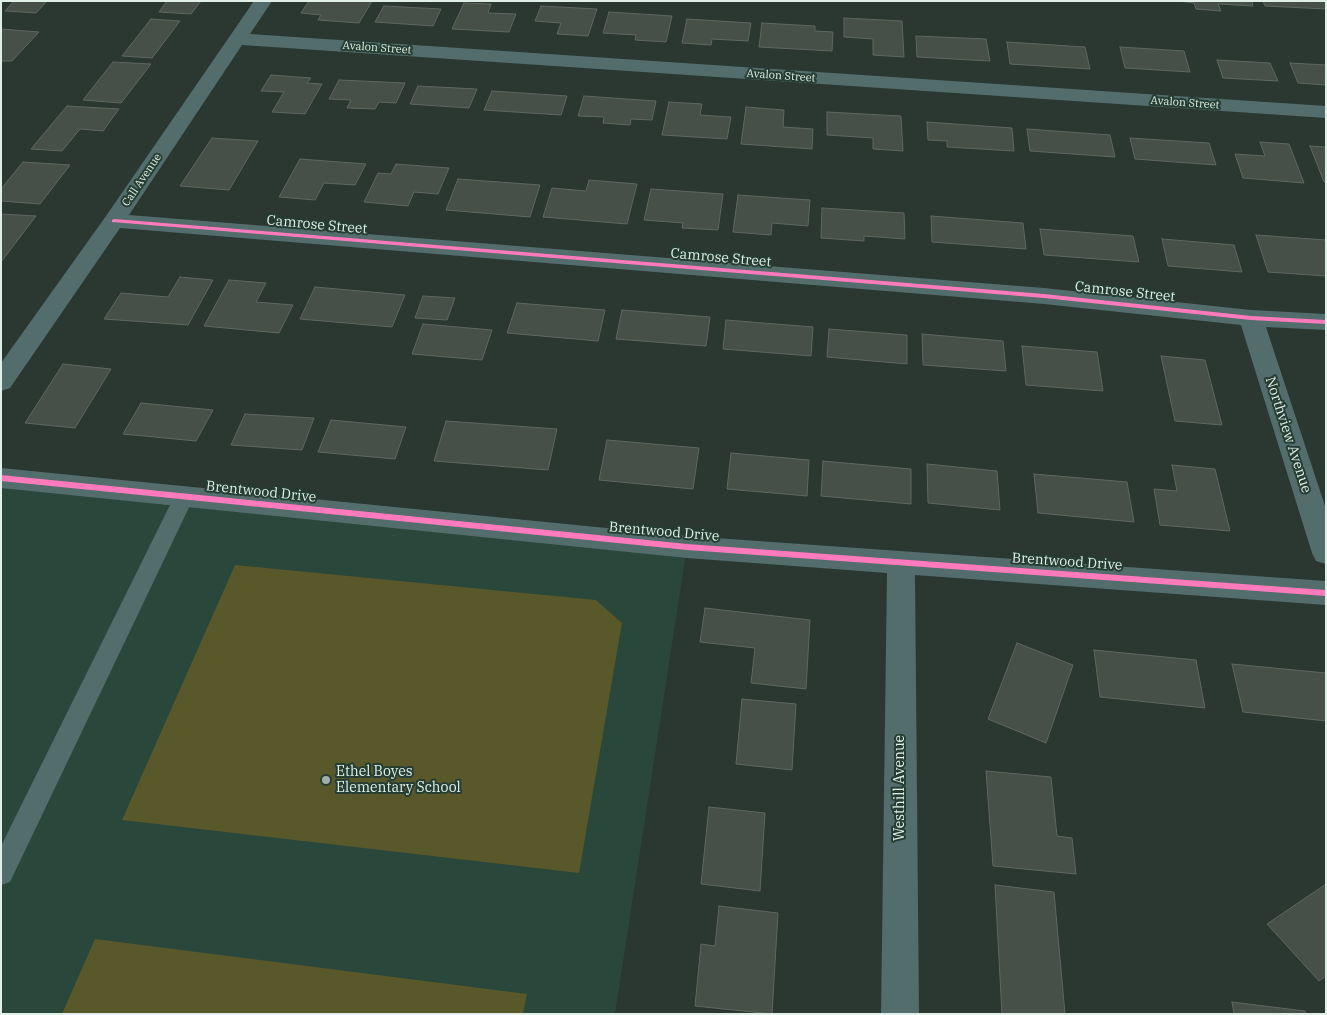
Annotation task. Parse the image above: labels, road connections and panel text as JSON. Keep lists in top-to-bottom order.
{
  "streets": {
    "street": [
      "Avalon Street",
      "Call Avenue",
      "Camrose Street",
      "Northview Avenue",
      "Brentwood Drive",
      "Westhill Avenue"
    ]
  },
  "crossings": [
    ["Avalon Street", "Call Avenue"],
    ["Call Avenue", "Camrose Street"],
    ["Camrose Street", "Northview Avenue"],
    ["Brentwood Drive", "Westhill Avenue"]
  ],
  "places": ["Ethel Boyes Elementary School"]
}
